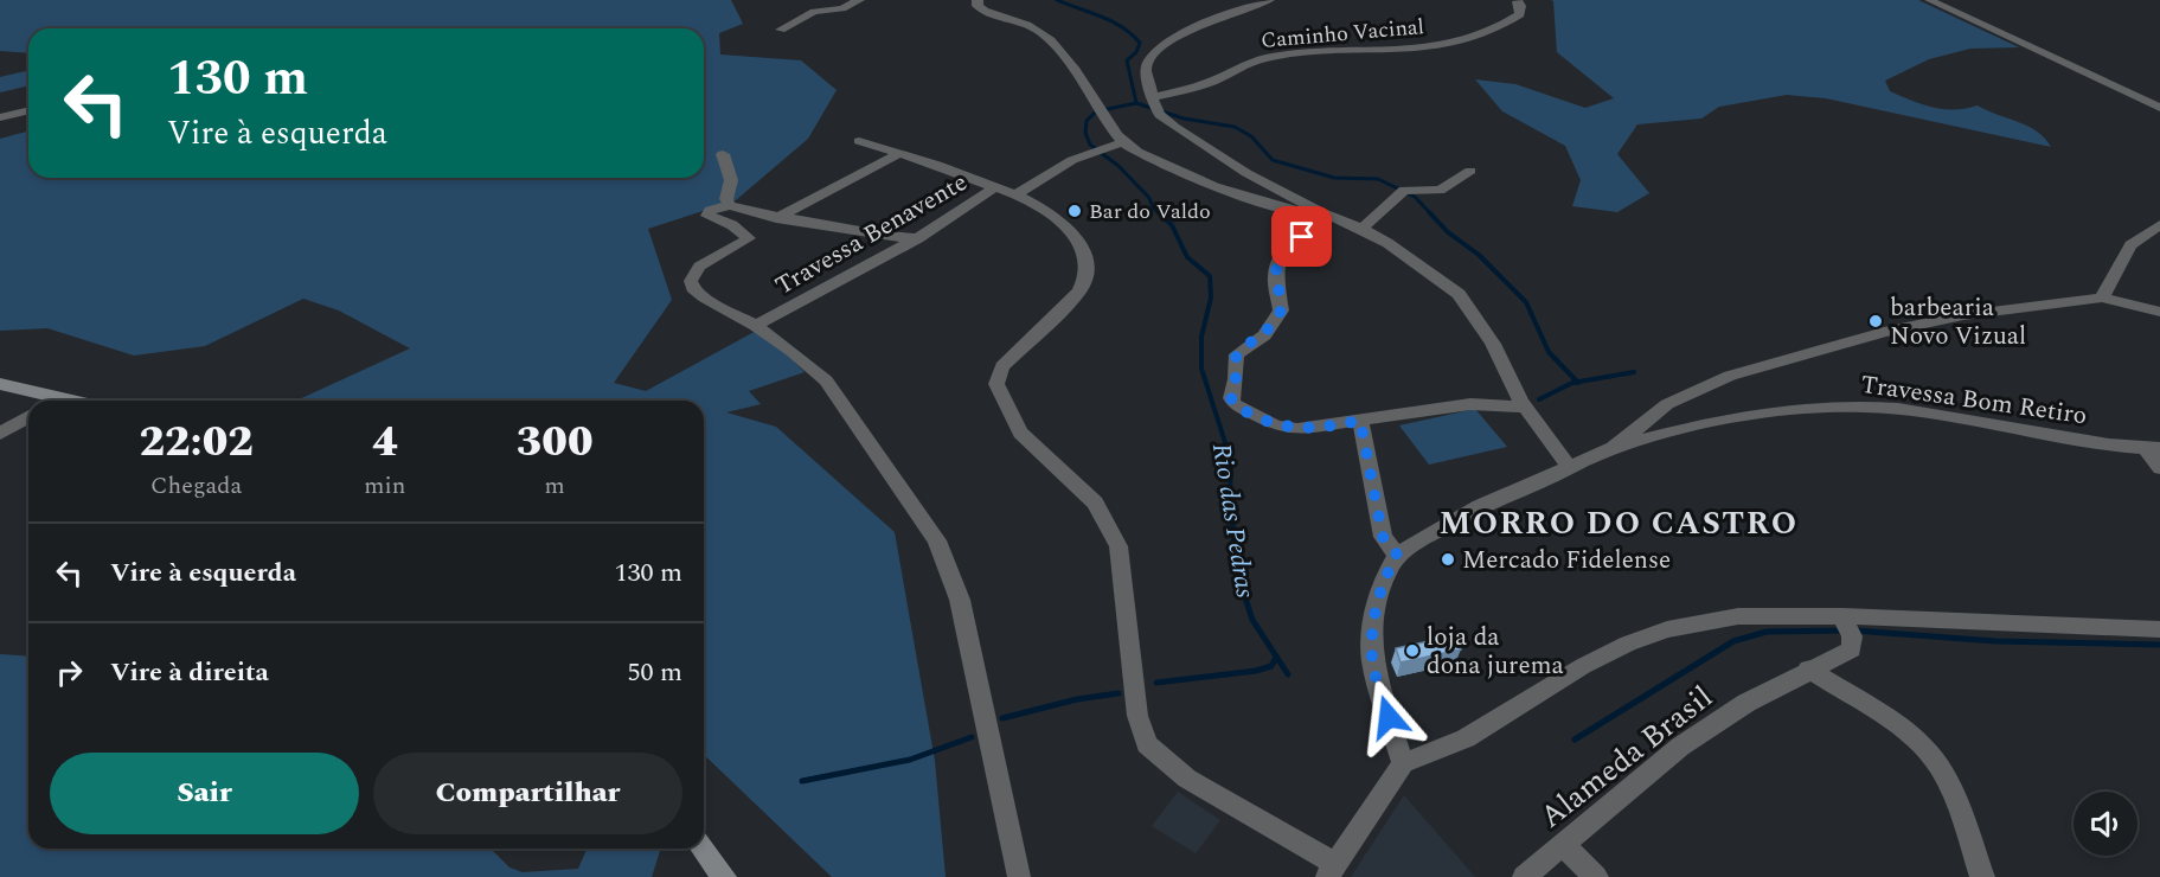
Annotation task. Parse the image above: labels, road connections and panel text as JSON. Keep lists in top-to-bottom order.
{
  "streets": {
    "street": [
      "Caminho Vacinal",
      "Travessa Benavente",
      "Travessa Bom Retiro",
      "Alameda Brasil"
    ]
  },
  "districts": ["MORRO DO CASTRO"],
  "water": ["Rio das Pedras"],
  "places": [
    "Bar do Valdo",
    "barbearia Novo Vizual",
    "Mercado Fidelense",
    "loja da dona jurema"
  ],
  "page": {
    "turn": ["130 m", "Vire à esquerda"],
    "eta": [
      "22:02",
      "Chegada",
      "4",
      "min",
      "300",
      "m"
    ],
    "list": [
      {
        "name": "Vire à esquerda",
        "value": "130 m"
      },
      {
        "name": "Vire à direita",
        "value": "50 m"
      }
    ],
    "buttons": ["Sair", "Compartilhar"]
  }
}
